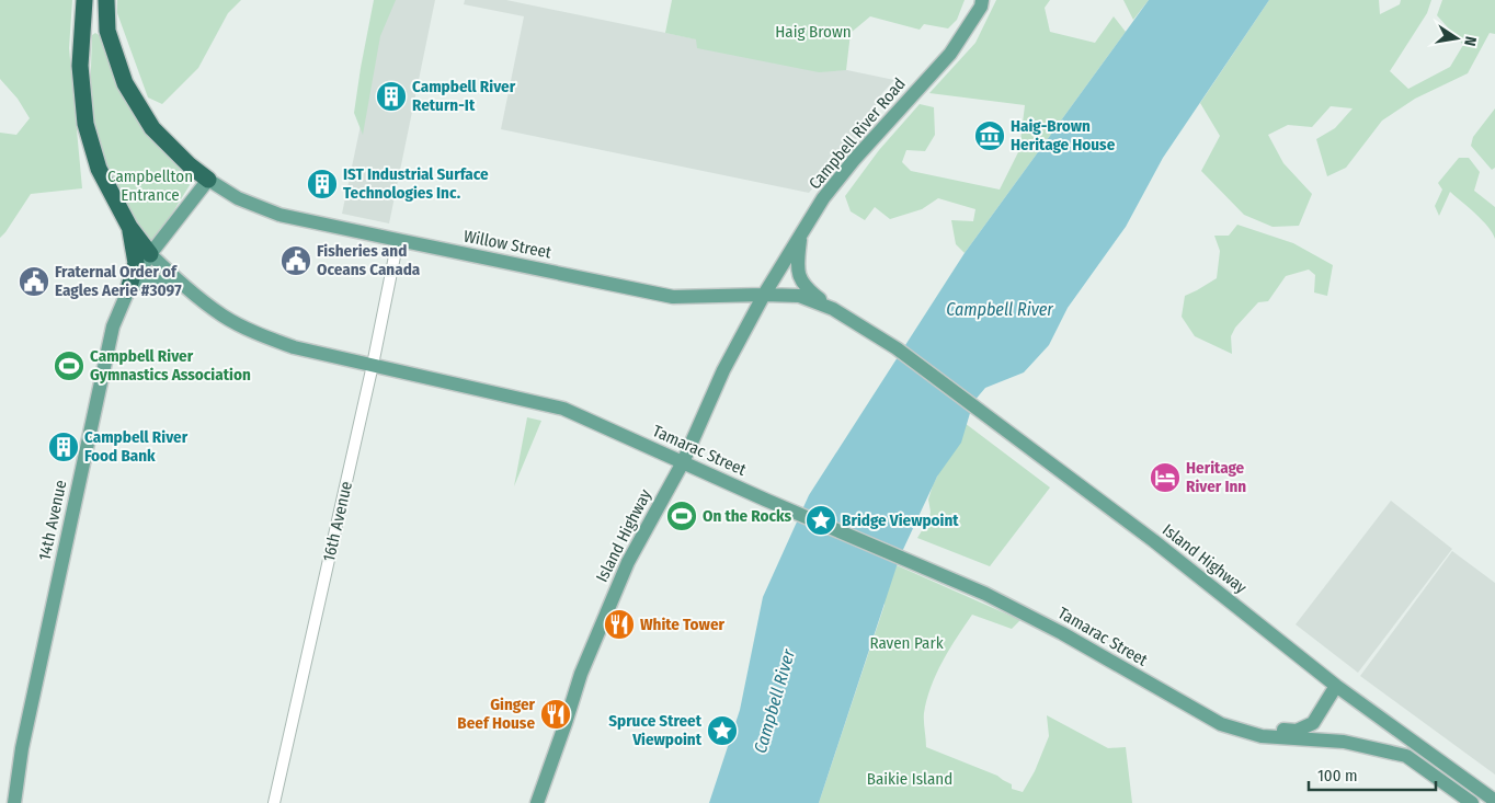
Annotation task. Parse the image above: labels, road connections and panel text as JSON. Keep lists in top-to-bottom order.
{
  "streets": {
    "main road": [
      "Campbell River Road",
      "Willow Street",
      "Tamarac Street",
      "14th Avenue",
      "Island Highway"
    ],
    "street": ["16th Avenue"]
  },
  "crossings": [
    ["Campbell River Road", "Willow Street"],
    ["Campbell River Road", "Island Highway"],
    ["Willow Street", "16th Avenue"],
    ["Willow Street", "Island Highway"],
    ["Tamarac Street", "14th Avenue"],
    ["Tamarac Street", "16th Avenue"],
    ["Tamarac Street", "Island Highway"]
  ],
  "water": ["Campbell River"],
  "parks": [
    "Haig Brown",
    "Campbellton Entrance",
    "Raven Park",
    "Baikie Island"
  ],
  "places": {
    "building": ["Campbell River Return-It", "IST Industrial Surface Technologies Inc.", "Campbell River Food Bank"],
    "museum": ["Haig-Brown Heritage House"],
    "public building": ["Fisheries and Oceans Canada", "Fraternal Order of Eagles Aerie #3097"],
    "sports": ["Campbell River Gymnastics Association", "On the Rocks"],
    "hotel": ["Heritage River Inn"],
    "place": ["Bridge Viewpoint", "Spruce Street Viewpoint"],
    "restaurant": ["White Tower", "Ginger Beef House"]
  },
  "scale_bar": "100 m",
  "north": "right"
}
